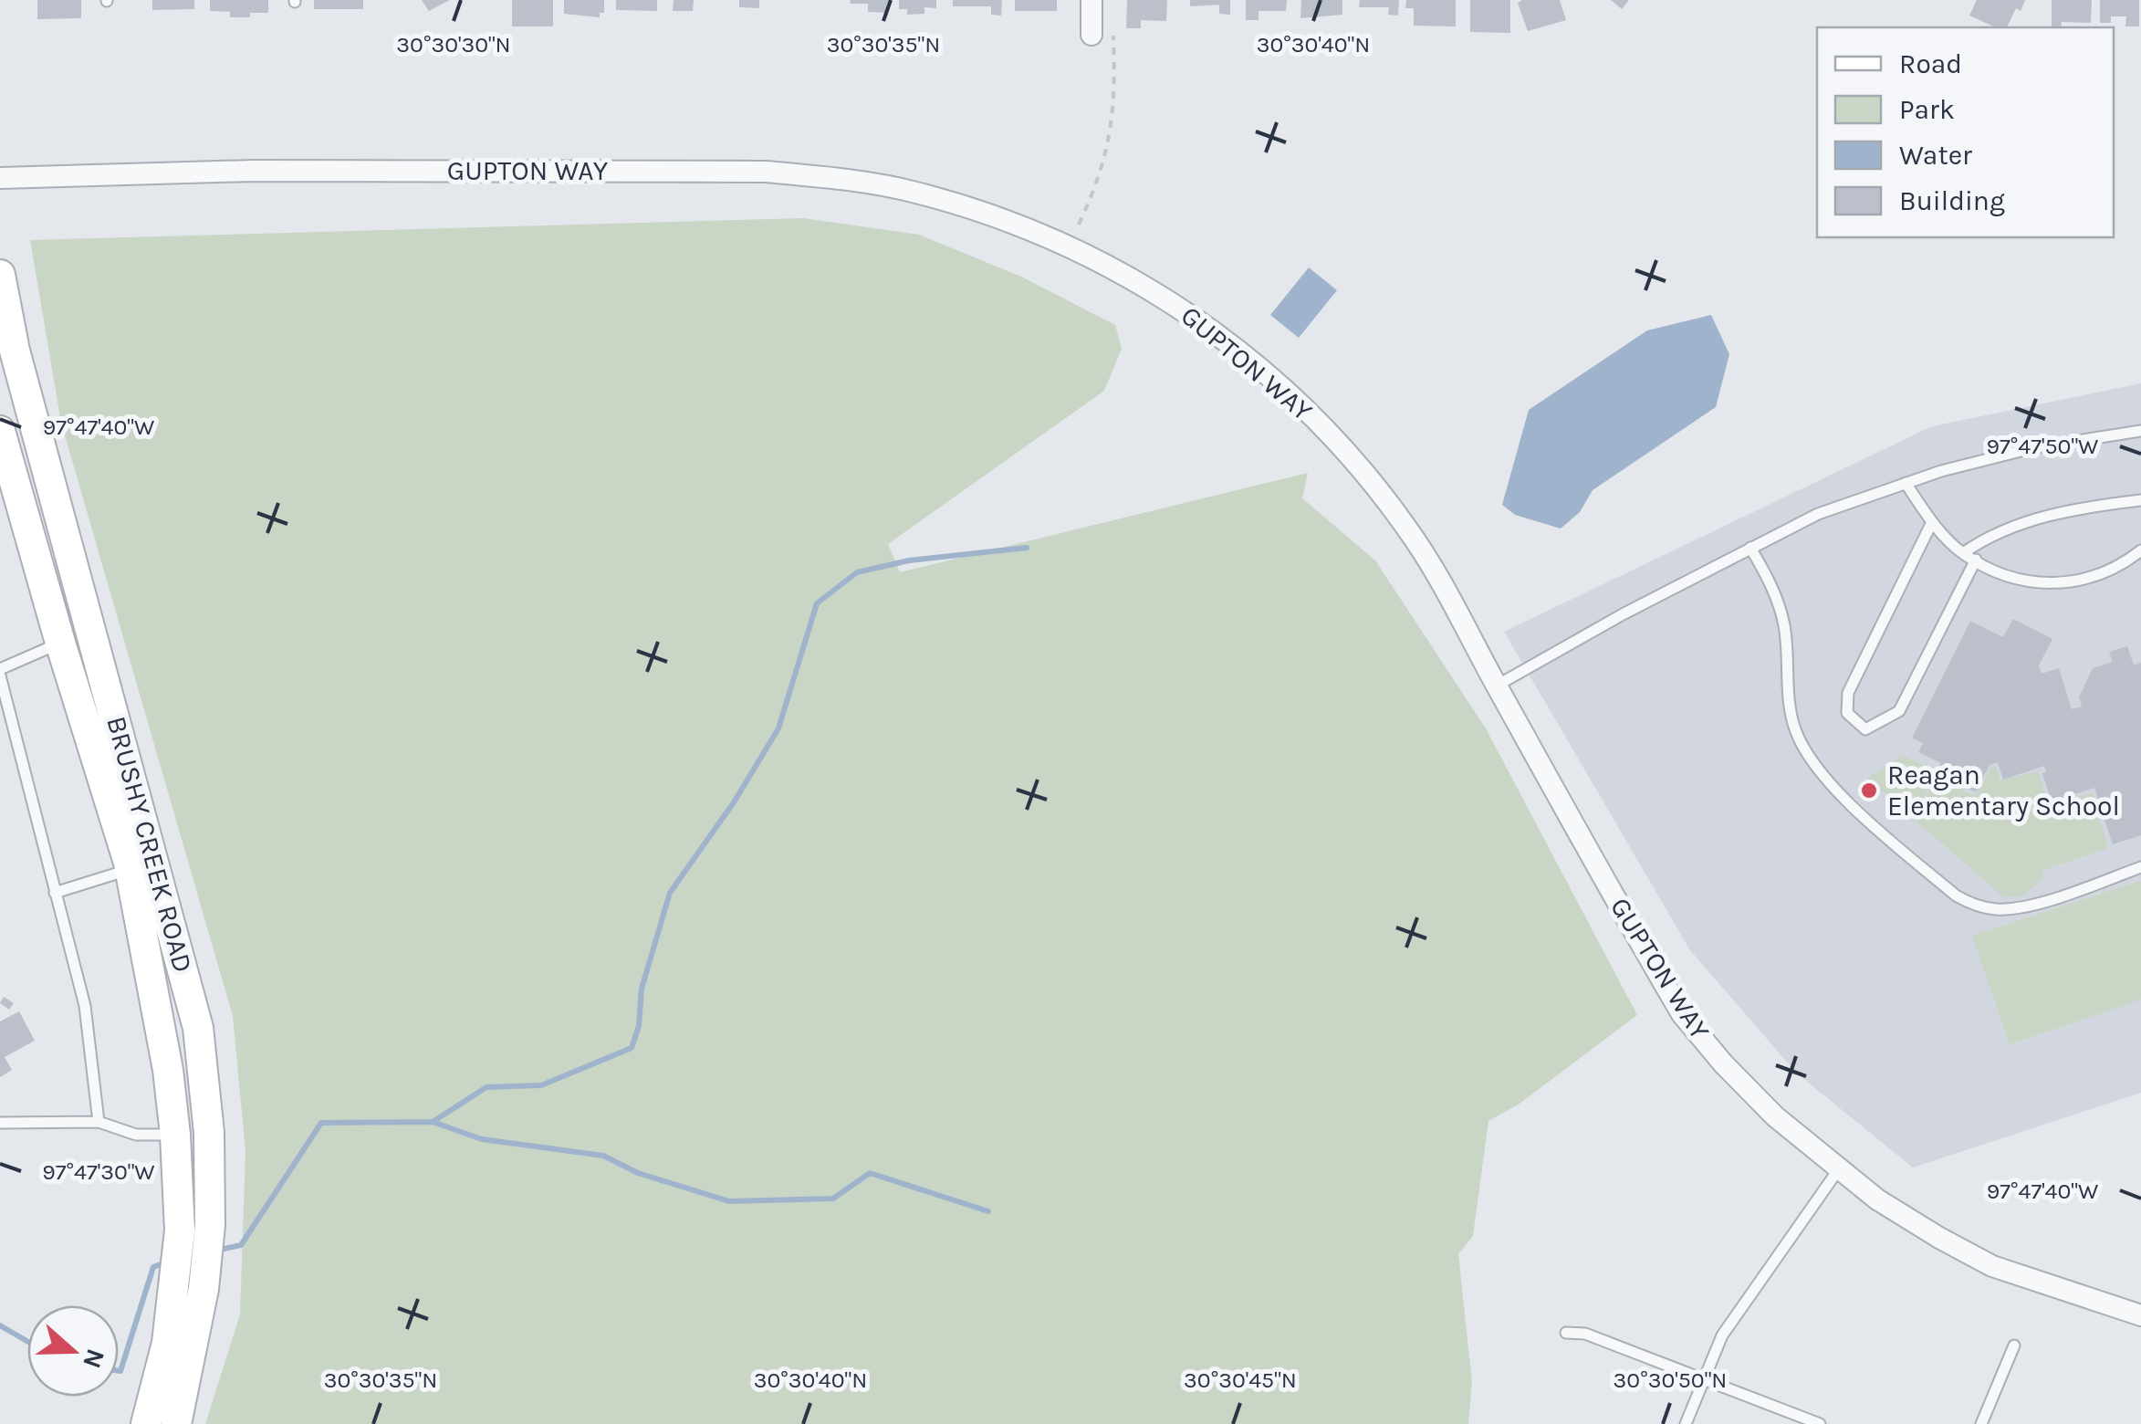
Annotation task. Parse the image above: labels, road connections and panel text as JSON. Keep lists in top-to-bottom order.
{
  "streets": {
    "main road": ["BRUSHY CREEK ROAD"],
    "street": ["GUPTON WAY"]
  },
  "places": ["Reagan Elementary School"],
  "legend": [
    "Road",
    "Park",
    "Water",
    "Building"
  ],
  "north": "right",
  "coordinates": [
    "30°30'40\"N",
    "30°30'30\"N",
    "30°30'35\"N",
    "97°47'40\"W",
    "97°47'50\"W",
    "97°47'30\"W",
    "30°30'45\"N",
    "30°30'50\"N"
  ]
}
